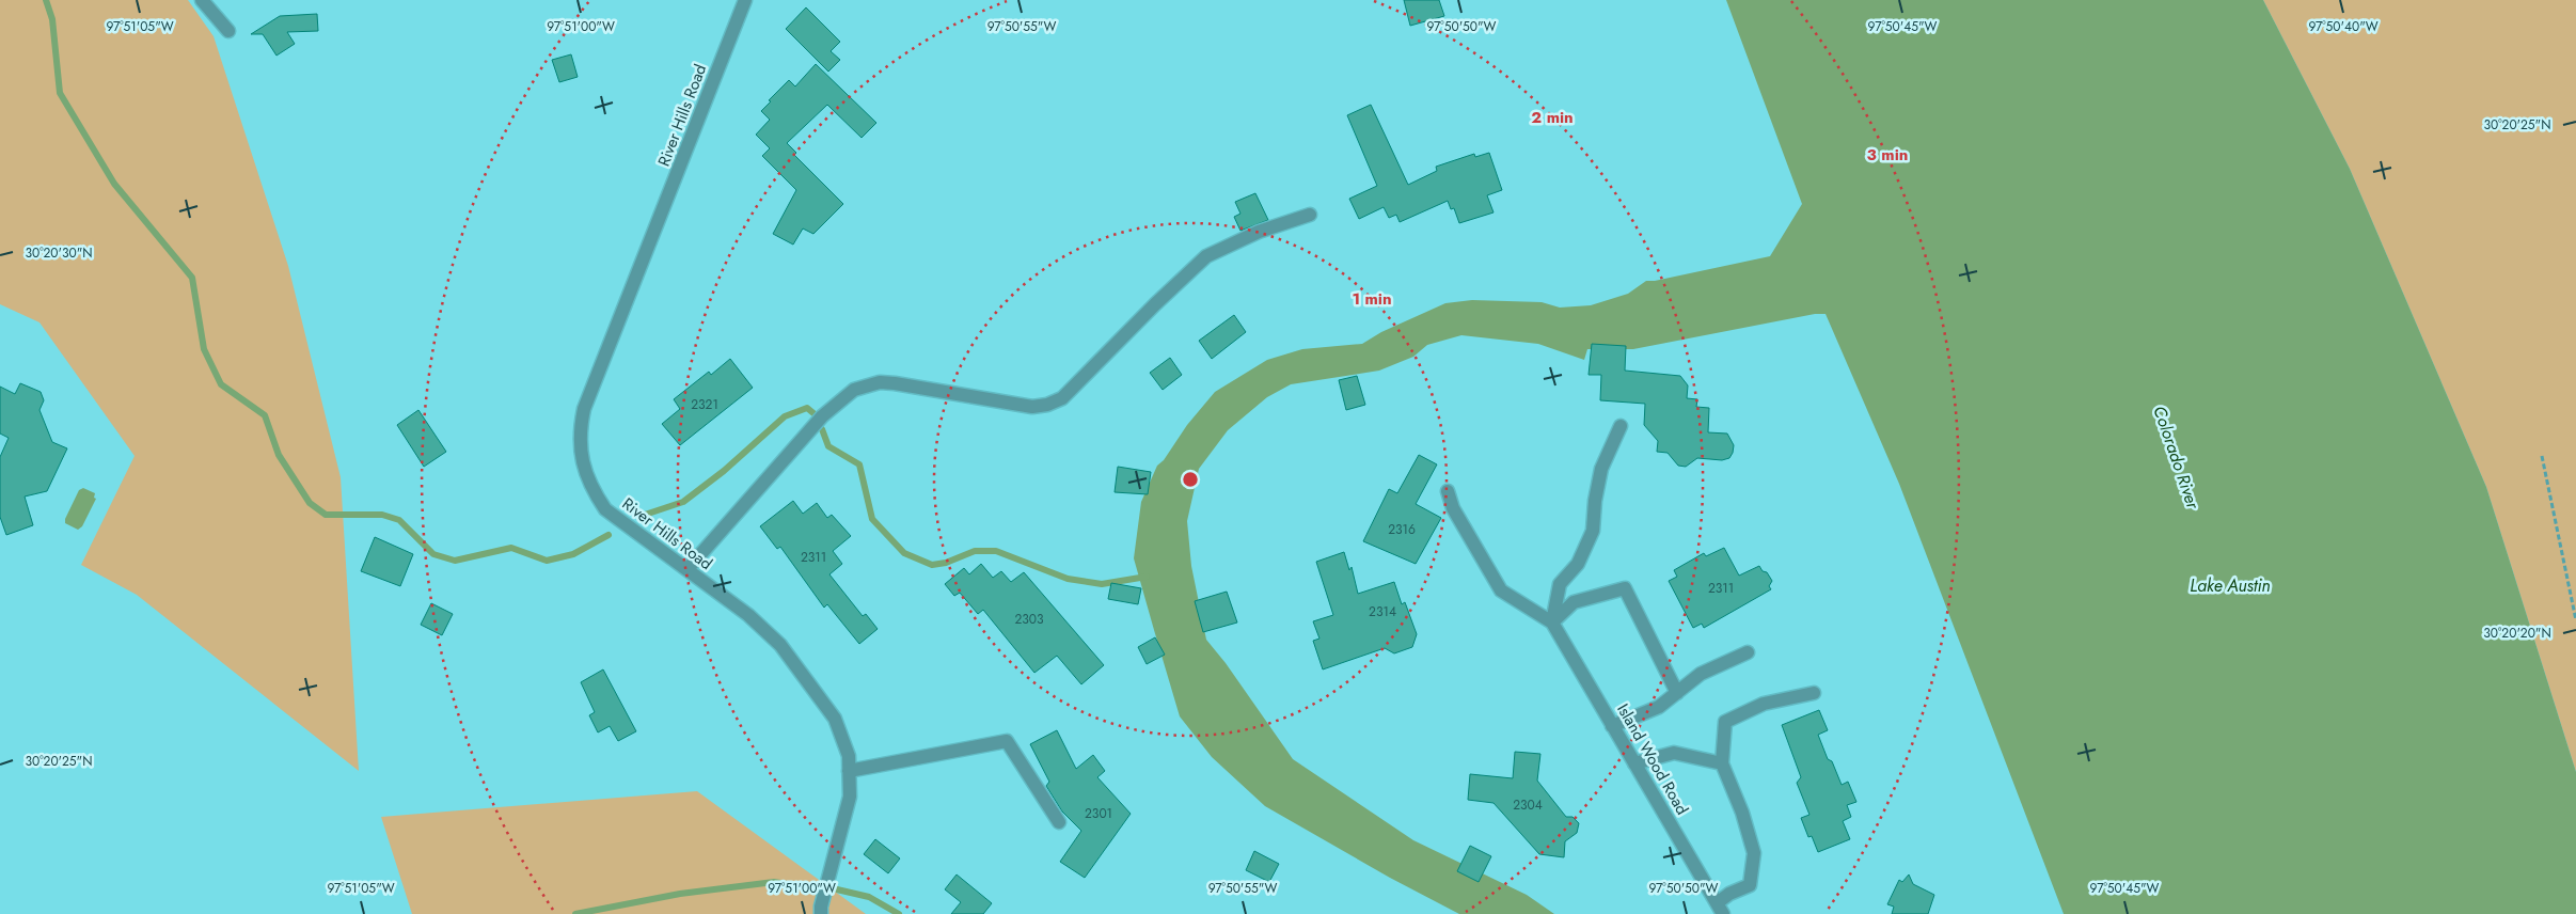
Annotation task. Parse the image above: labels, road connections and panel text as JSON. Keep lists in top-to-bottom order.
{
  "streets": {
    "street": ["River Hills Road", "Island Wood Road"]
  },
  "water": ["Colorado River", "Lake Austin"],
  "house_numbers": [
    "2321",
    "2316",
    "2311",
    "2311",
    "2314",
    "2303",
    "2304",
    "2301"
  ],
  "coordinates": [
    "97°51'05\"W",
    "97°51'00\"W",
    "97°50'55\"W",
    "97°50'50\"W",
    "97°50'45\"W",
    "97°50'40\"W",
    "30°20'25\"N",
    "30°20'30\"N",
    "30°20'20\"N"
  ],
  "rings": ["2 min", "3 min", "1 min"]
}
